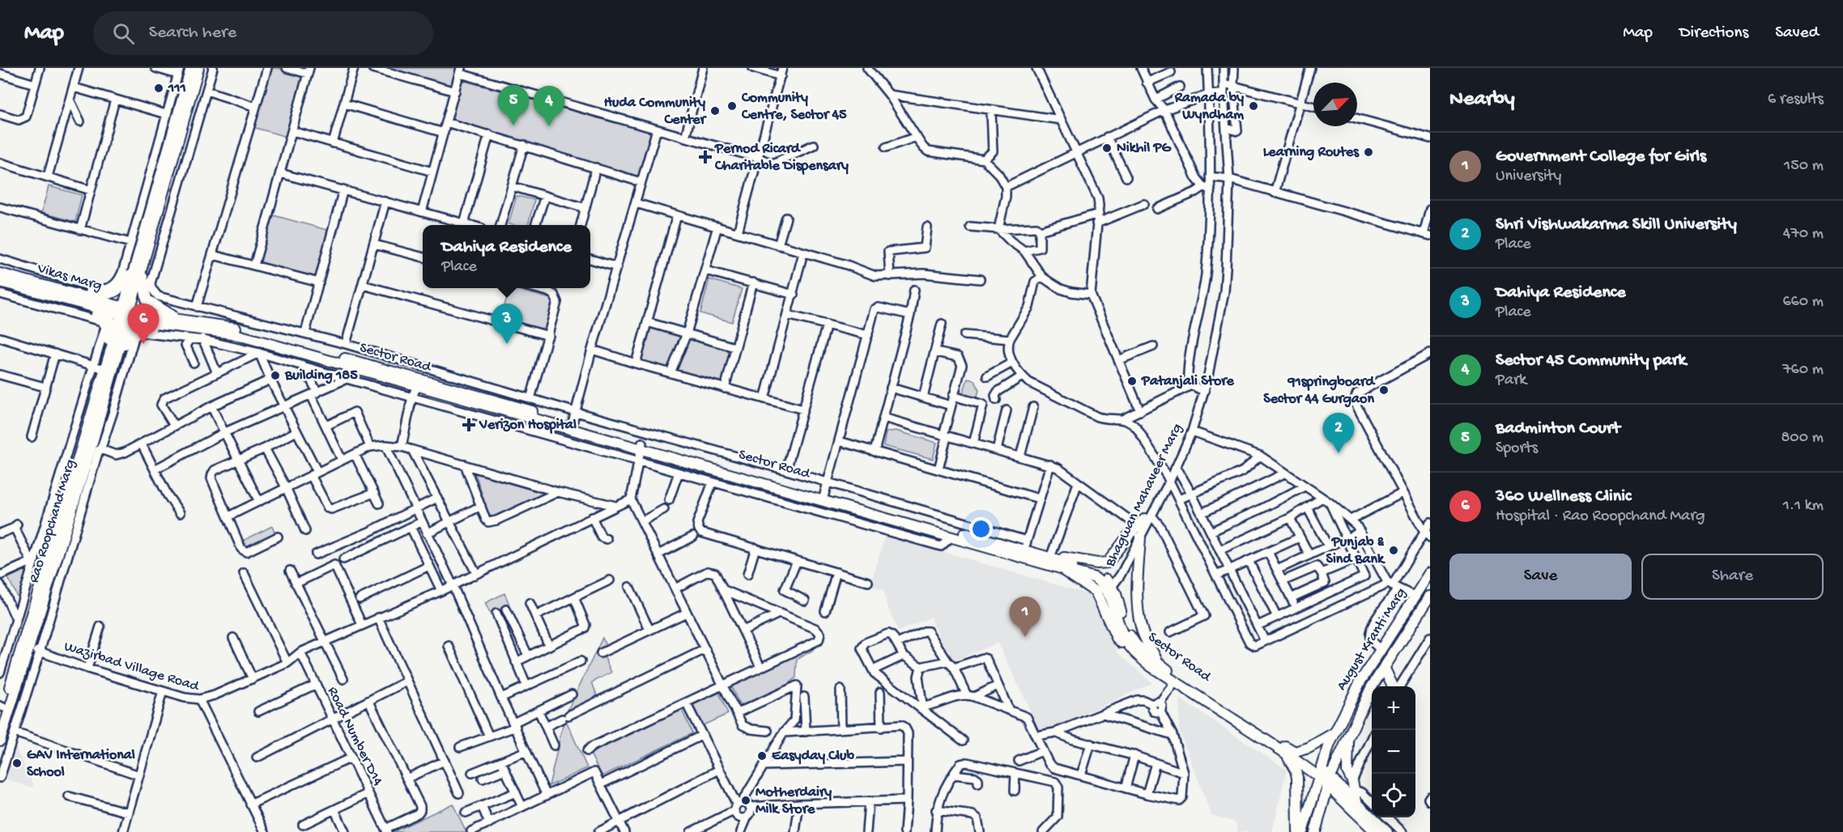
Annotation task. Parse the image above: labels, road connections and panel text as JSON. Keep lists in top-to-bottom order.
{
  "streets": {
    "main road": [
      "Vikas Marg",
      "Sector Road",
      "Rao Roopchand Marg",
      "August Kranti Marg"
    ],
    "street": ["Bhagwan Mahaveer Marg", "Wazirbad Village Road", "Road Number D14"]
  },
  "crossings": [
    ["Vikas Marg", "Sector Road"],
    ["Vikas Marg", "Rao Roopchand Marg"],
    ["Sector Road", "Bhagwan Mahaveer Marg"],
    ["Sector Road", "Rao Roopchand Marg"],
    ["Sector Road", "August Kranti Marg"],
    ["Rao Roopchand Marg", "Wazirbad Village Road"]
  ],
  "places": {
    "other": [
      "111",
      "Community Centre, Sector 45",
      "Ramada by Wyndham",
      "Huda Community Center",
      "Nikhil PG",
      "Learning Routes",
      "Building 185",
      "Patanjali Store",
      "91springboard Sector 44 Gurgaon",
      "Punjab & Sind Bank",
      "Easyday Club",
      "GAV International School",
      "Motherdairy Milk Store"
    ],
    "health": ["Pernod Ricard Charitable Dispensary", "Verizon Hospital"]
  },
  "north": "top right",
  "page": {
    "header": "Map",
    "search": "Search here",
    "nav": ["Map", "Directions", "Saved"],
    "heading": ["Nearby", "6 results"],
    "pins": [
      "5",
      "4",
      "3",
      "6",
      "2",
      "1"
    ],
    "list": [
      {
        "mark": "1",
        "name": "Government College for Girls",
        "note": "University",
        "value": "150 m"
      },
      {
        "mark": "2",
        "name": "Shri Vishwakarma Skill University",
        "note": "Place",
        "value": "470 m"
      },
      {
        "mark": "3",
        "name": "Dahiya Residence",
        "note": "Place",
        "value": "660 m"
      },
      {
        "mark": "4",
        "name": "Sector 45 Community park",
        "note": "Park",
        "value": "760 m"
      },
      {
        "mark": "5",
        "name": "Badminton Court",
        "note": "Sports",
        "value": "800 m"
      },
      {
        "mark": "6",
        "name": "360 Wellness Clinic",
        "note": "Hospital · Rao Roopchand Marg",
        "value": "1.1 km"
      }
    ],
    "popup": ["Dahiya Residence", "Place"],
    "buttons": ["Save", "Share"],
    "map_buttons": ["+", "−"]
  }
}
